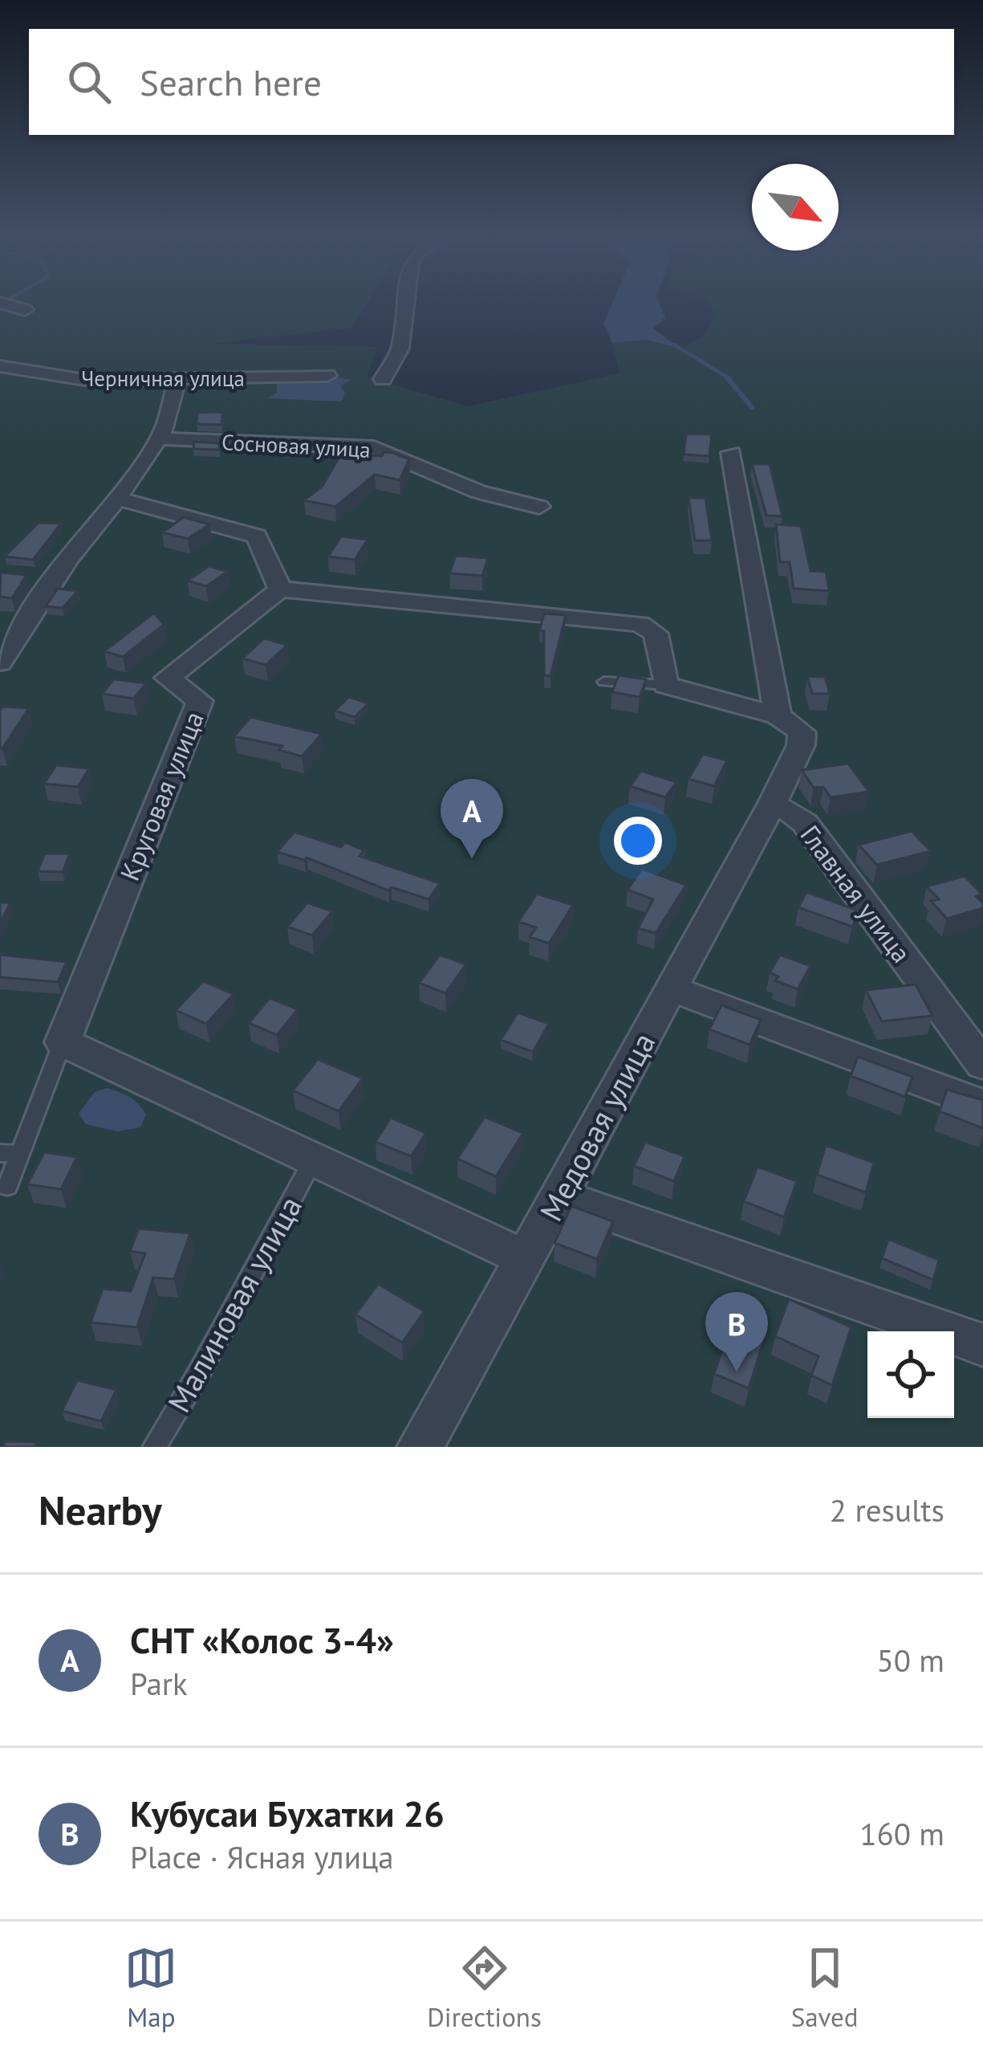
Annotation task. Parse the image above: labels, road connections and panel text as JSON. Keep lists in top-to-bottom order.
{
  "streets": {
    "street": [
      "Черничная улица",
      "Сосновая улица",
      "Круговая улица",
      "Главная улица",
      "Медовая улица"
    ],
    "lane": ["Малиновая улица"]
  },
  "crossings": [
    ["Главная улица", "Медовая улица"]
  ],
  "north": "bottom right",
  "page": {
    "search": "Search here",
    "pins": ["A", "B"],
    "heading": ["Nearby", "2 results"],
    "list": [
      {
        "mark": "A",
        "name": "СНТ «Колос 3-4»",
        "note": "Park",
        "value": "50 m"
      },
      {
        "mark": "B",
        "name": "Кубусаи Бухатки 26",
        "note": "Place · Ясная улица",
        "value": "160 m"
      }
    ],
    "nav": ["Map", "Directions", "Saved"]
  }
}
